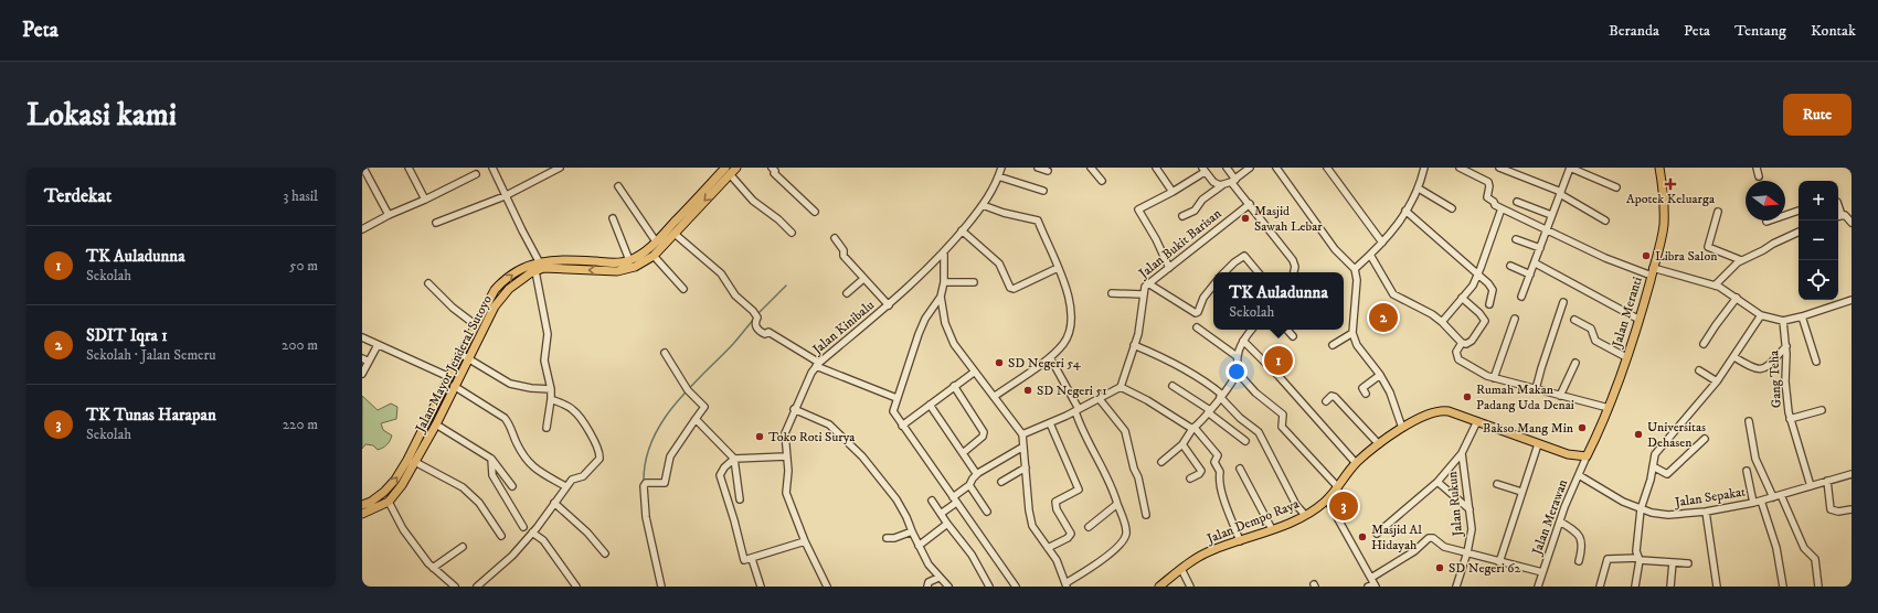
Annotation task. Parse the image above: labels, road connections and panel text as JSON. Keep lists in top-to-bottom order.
{
  "streets": {
    "main road": ["Jalan Meranti", "Jalan Mayor Jenderal Sutoyo", "Jalan Dempo Raya"],
    "street": [
      "Jalan Bukit Barisan",
      "Jalan Kinibalu",
      "Gang Teha",
      "Jalan Sepakat",
      "Jalan Rukun",
      "Jalan Merawan"
    ]
  },
  "crossings": [
    ["Jalan Meranti", "Jalan Merawan"],
    ["Jalan Meranti", "Jalan Dempo Raya"],
    ["Gang Teha", "Jalan Sepakat"],
    ["Jalan Sepakat", "Jalan Merawan"],
    ["Jalan Rukun", "Jalan Dempo Raya"],
    ["Jalan Merawan", "Jalan Dempo Raya"]
  ],
  "places": {
    "health": ["Apotek Keluarga"],
    "other": [
      "Masjid Sawah Lebar",
      "Libra Salon",
      "SD Negeri 54",
      "SD Negeri 51",
      "Rumah Makan Padang Uda Denai",
      "Bakso Mang Min",
      "Universitas Dehasen",
      "Toko Roti Surya",
      "Masjid Al Hidayah",
      "SD Negeri 62"
    ]
  },
  "north": "right",
  "page": {
    "header": "Peta",
    "nav": [
      "Beranda",
      "Peta",
      "Tentang",
      "Kontak"
    ],
    "buttons": "Rute",
    "title": "Lokasi kami",
    "heading": ["Terdekat", "3 hasil"],
    "map_buttons": ["+", "−"],
    "list": [
      {
        "mark": "1",
        "name": "TK Auladunna",
        "note": "Sekolah",
        "value": "50 m"
      },
      {
        "mark": "2",
        "name": "SDIT Iqra 1",
        "note": "Sekolah · Jalan Semeru",
        "value": "200 m"
      },
      {
        "mark": "3",
        "name": "TK Tunas Harapan",
        "note": "Sekolah",
        "value": "220 m"
      }
    ],
    "popup": ["TK Auladunna", "Sekolah"],
    "pins": ["2", "1", "3"]
  }
}
